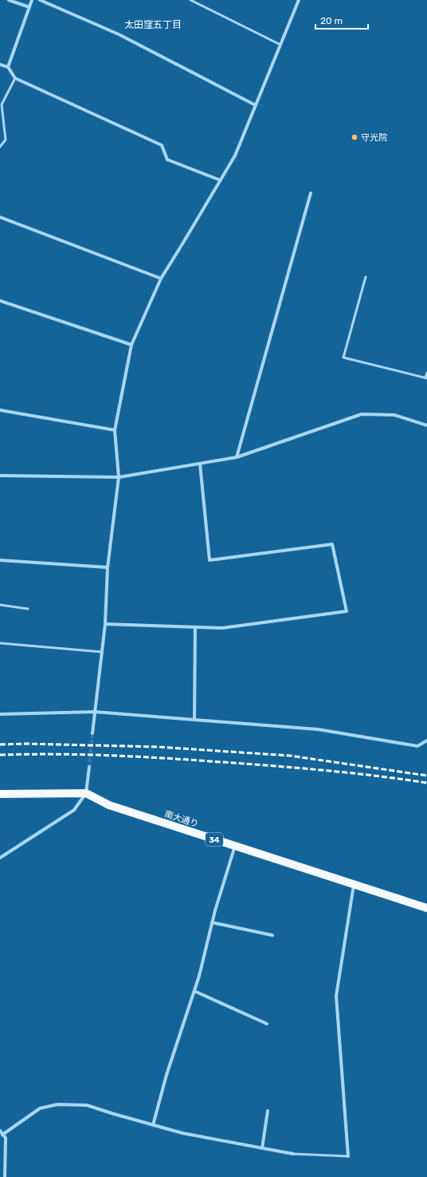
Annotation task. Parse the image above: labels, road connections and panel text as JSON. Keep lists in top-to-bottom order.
{
  "streets": {
    "main road": ["南大通り", "34"]
  },
  "districts": ["太田窪五丁目"],
  "places": ["守光院"],
  "scale_bar": "20 m"
}
